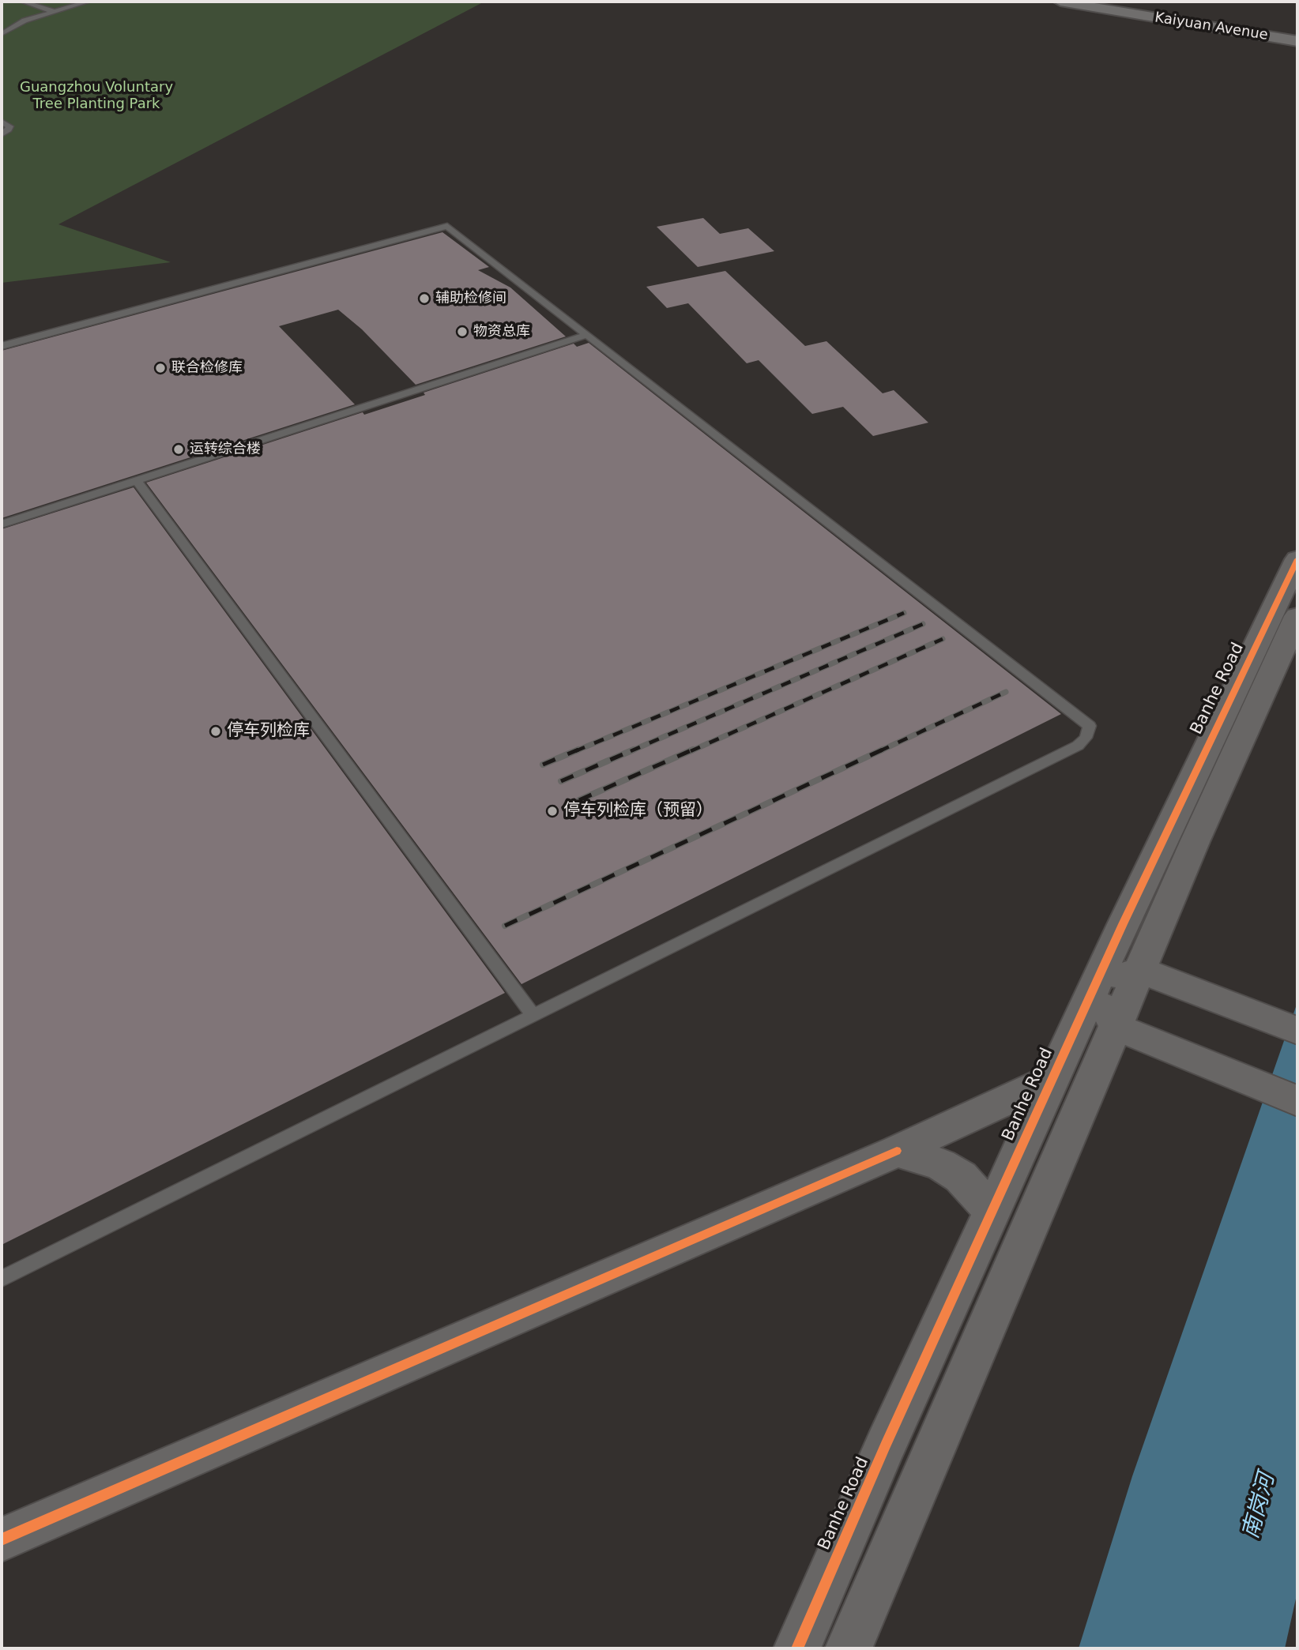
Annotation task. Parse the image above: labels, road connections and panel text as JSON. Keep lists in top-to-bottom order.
{
  "streets": {
    "main road": ["Kaiyuan Avenue"],
    "street": ["Banhe Road"]
  },
  "water": ["南岗河"],
  "parks": ["Guangzhou Voluntary Tree Planting Park"],
  "places": [
    "辅助检修间",
    "物资总库",
    "联合检修库",
    "运转综合楼",
    "停车列检库",
    "停车列检库（预留）"
  ]
}
